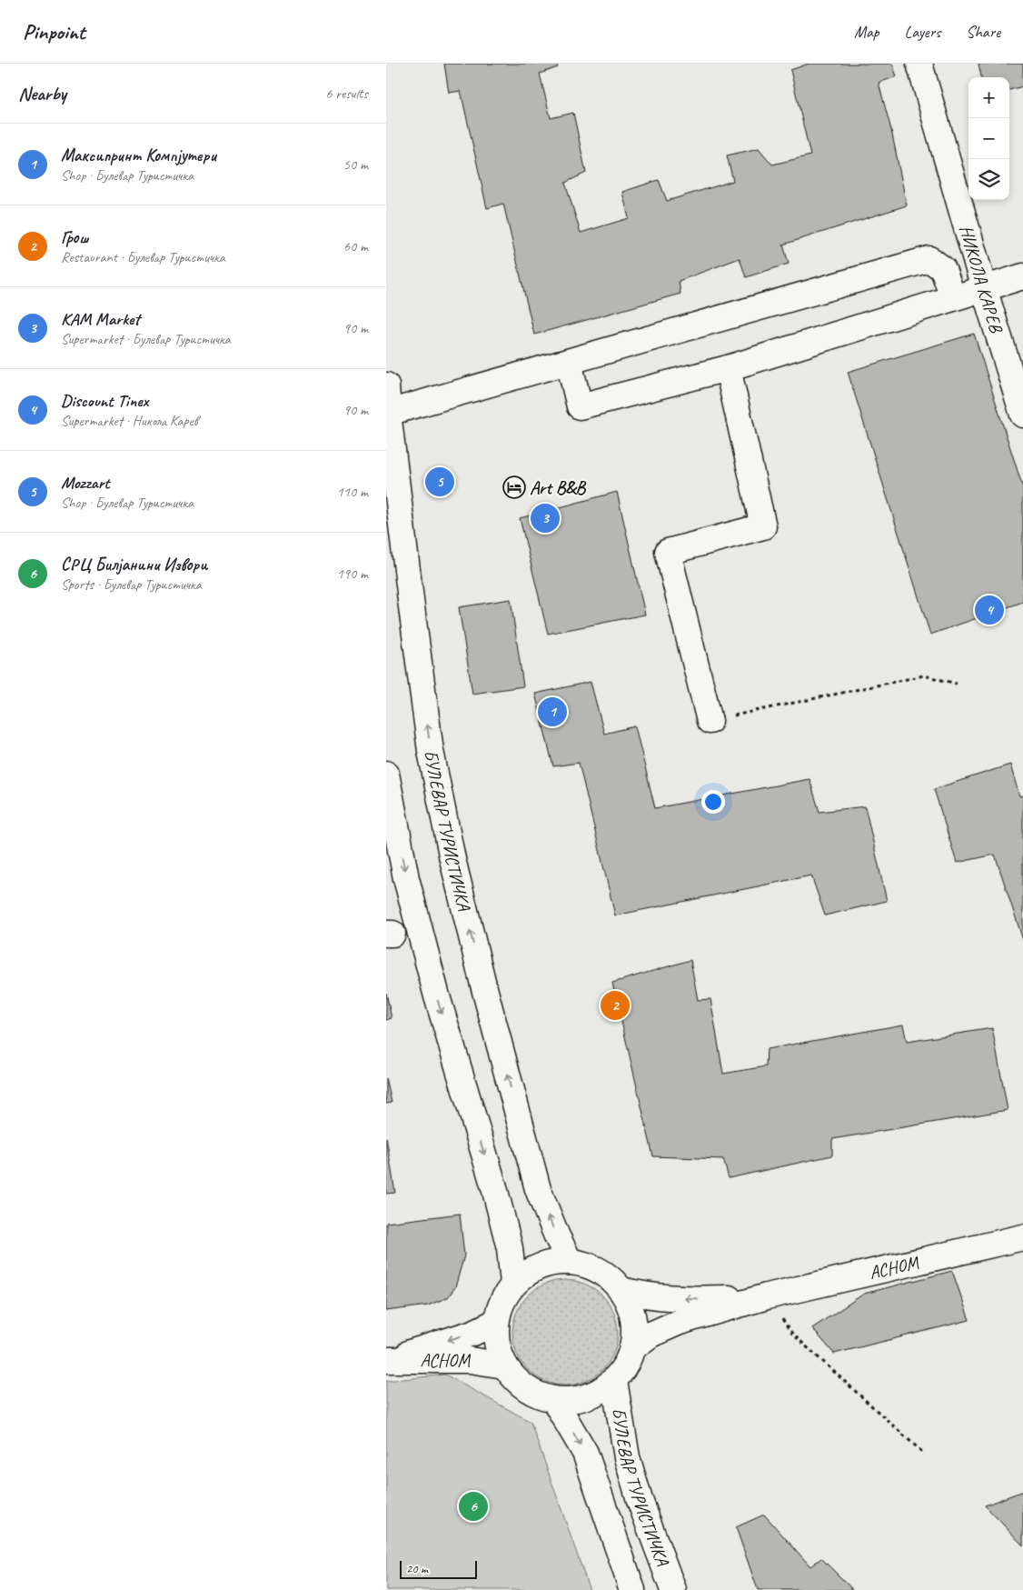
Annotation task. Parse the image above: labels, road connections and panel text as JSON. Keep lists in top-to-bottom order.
{
  "streets": {
    "main road": ["НИКОЛА КАРЕВ", "БУЛЕВАР ТУРИСТИЧКА", "АСНОМ"]
  },
  "crossings": [
    ["БУЛЕВАР ТУРИСТИЧКА", "АСНОМ"]
  ],
  "places": {
    "hotel": ["Art B&B"]
  },
  "scale_bar": "20 m",
  "page": {
    "header": "Pinpoint",
    "nav": ["Map", "Layers", "Share"],
    "heading": ["Nearby", "6 results"],
    "map_buttons": ["+", "−"],
    "list": [
      {
        "mark": "1",
        "name": "Максипринт Компјутери",
        "note": "Shop · Булевар Туристичка",
        "value": "50 m"
      },
      {
        "mark": "2",
        "name": "Грош",
        "note": "Restaurant · Булевар Туристичка",
        "value": "60 m"
      },
      {
        "mark": "3",
        "name": "KAM Market",
        "note": "Supermarket · Булевар Туристичка",
        "value": "90 m"
      },
      {
        "mark": "4",
        "name": "Discount Tinex",
        "note": "Supermarket · Никола Карев",
        "value": "90 m"
      },
      {
        "mark": "5",
        "name": "Mozzart",
        "note": "Shop · Булевар Туристичка",
        "value": "110 m"
      },
      {
        "mark": "6",
        "name": "СРЦ Билјанини Извори",
        "note": "Sports · Булевар Туристичка",
        "value": "190 m"
      }
    ],
    "pins": [
      "5",
      "3",
      "4",
      "1",
      "2",
      "6"
    ],
    "scale": "20 m"
  }
}
